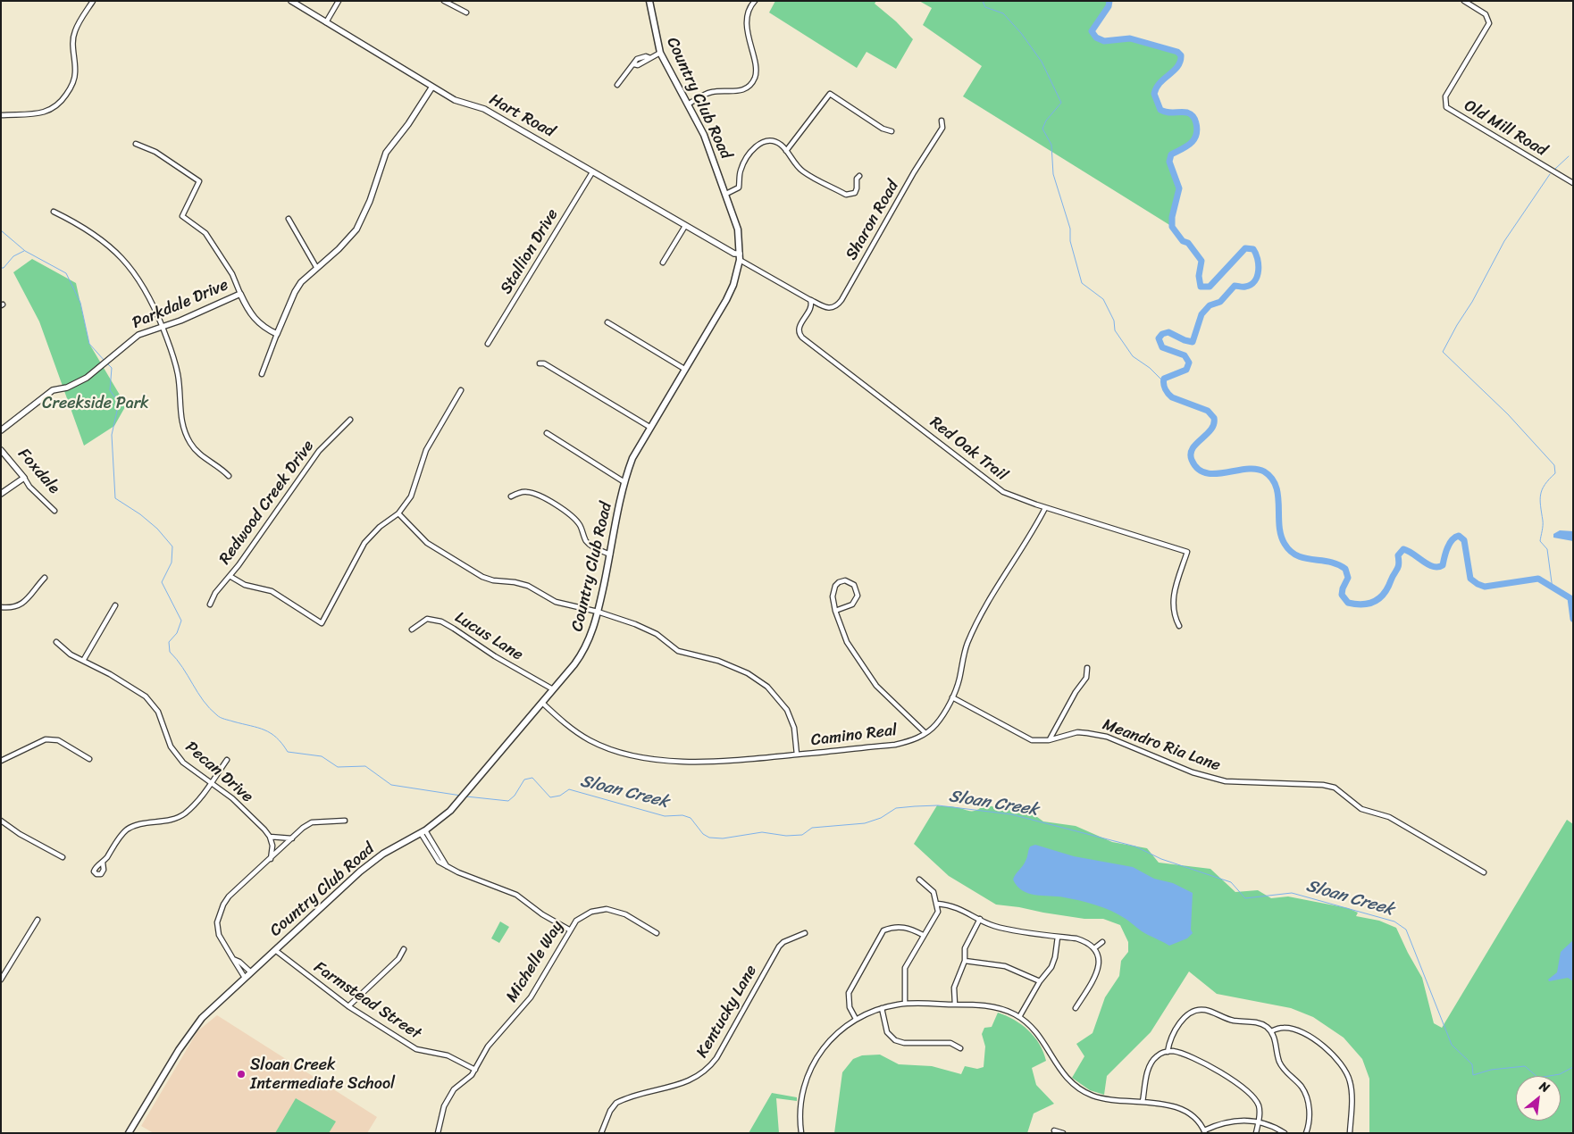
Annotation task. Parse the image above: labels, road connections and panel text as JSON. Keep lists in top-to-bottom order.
{
  "streets": {
    "main road": ["Country Club Road"],
    "street": [
      "Hart Road",
      "Old Mill Road",
      "Sharon Road",
      "Stallion Drive",
      "Parkdale Drive",
      "Red Oak Trail",
      "Foxdale",
      "Redwood Creek Drive",
      "Lucus Lane",
      "Camino Real",
      "Meandro Ria Lane",
      "Pecan Drive",
      "Michelle Way",
      "Farmstead Street",
      "Kentucky Lane"
    ]
  },
  "crossings": [
    ["Country Club Road", "Hart Road"],
    ["Country Club Road", "Lucus Lane"],
    ["Country Club Road", "Camino Real"],
    ["Country Club Road", "Farmstead Street"],
    ["Hart Road", "Stallion Drive"],
    ["Sharon Road", "Red Oak Trail"],
    ["Red Oak Trail", "Camino Real"],
    ["Camino Real", "Meandro Ria Lane"],
    ["Michelle Way", "Farmstead Street"]
  ],
  "water": ["Sloan Creek"],
  "parks": ["Creekside Park"],
  "places": ["Sloan Creek Intermediate School"],
  "north": "top right"
}
